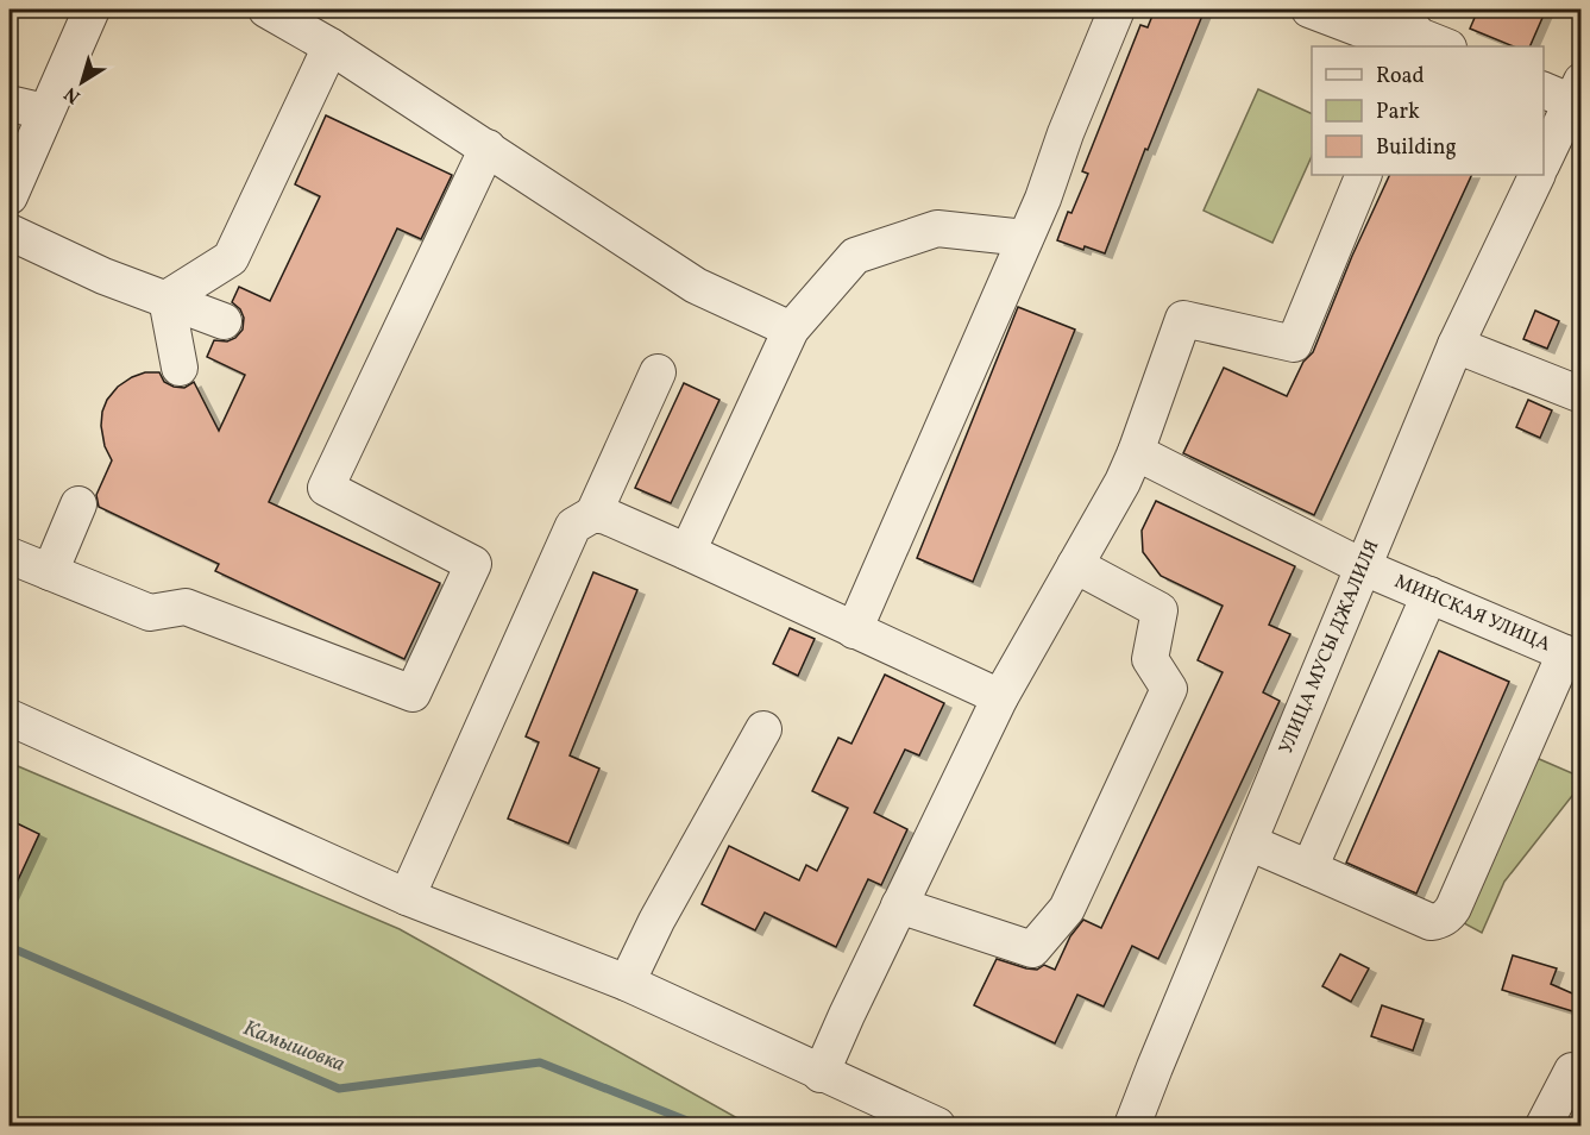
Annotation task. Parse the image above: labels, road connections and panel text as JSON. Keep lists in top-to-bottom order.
{
  "streets": {
    "street": ["МИНСКАЯ УЛИЦА", "УЛИЦА МУСЫ ДЖАЛИЛЯ"]
  },
  "crossings": [
    ["МИНСКАЯ УЛИЦА", "УЛИЦА МУСЫ ДЖАЛИЛЯ"]
  ],
  "water": ["Камышовка"],
  "legend": ["Road", "Park", "Building"],
  "north": "bottom left"
}
